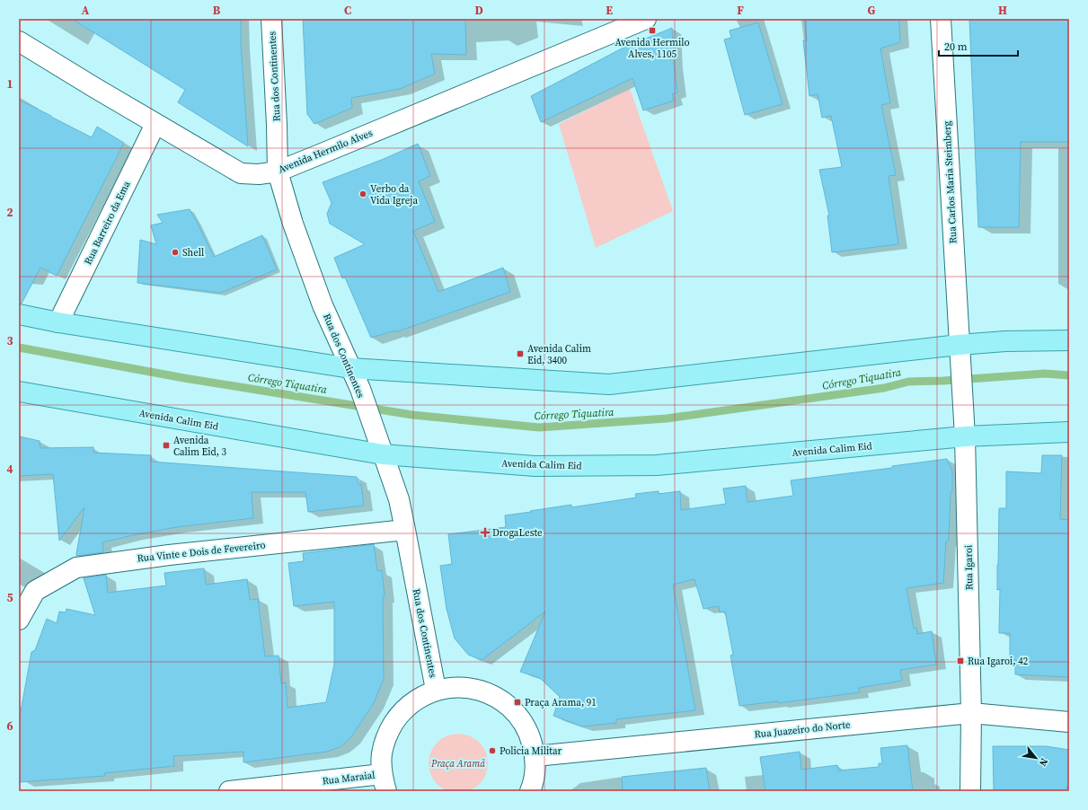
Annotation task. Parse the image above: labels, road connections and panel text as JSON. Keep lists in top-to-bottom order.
{
  "streets": {
    "main road": ["Avenida Calim Eid"],
    "street": [
      "Rua dos Continentes",
      "Avenida Hermilo Alves",
      "Rua Carlos Maria Steimberg",
      "Rua Barreiro da Ema",
      "Rua Vinte e Dois de Fevereiro",
      "Rua Igaroi",
      "Rua Juazeiro do Norte",
      "Rua Maraial"
    ]
  },
  "crossings": [
    ["Rua dos Continentes", "Avenida Hermilo Alves"],
    ["Rua dos Continentes", "Avenida Calim Eid"],
    ["Rua dos Continentes", "Rua Vinte e Dois de Fevereiro"],
    ["Avenida Hermilo Alves", "Rua Barreiro da Ema"],
    ["Rua Carlos Maria Steimberg", "Rua Igaroi"],
    ["Avenida Calim Eid", "Rua Igaroi"],
    ["Rua Igaroi", "Rua Juazeiro do Norte"]
  ],
  "water": ["Córrego Tiquatira"],
  "parks": ["Praça Aramã"],
  "places": {
    "transit": [
      "Avenida Hermilo Alves, 1105",
      "Avenida Calim Eid, 3400",
      "Avenida Calim Eid, 3",
      "Rua Igaroi, 42",
      "Praça Arama, 91"
    ],
    "other": ["Verbo da Vida Igreja", "Shell", "Policia Militar"],
    "health": ["DrogaLeste"]
  },
  "scale_bar": "20 m",
  "north": "bottom right",
  "grid": {
    "columns": [
      "A",
      "B",
      "C",
      "D",
      "E",
      "F",
      "G",
      "H"
    ],
    "rows": [
      "1",
      "2",
      "3",
      "4",
      "5",
      "6"
    ]
  }
}
